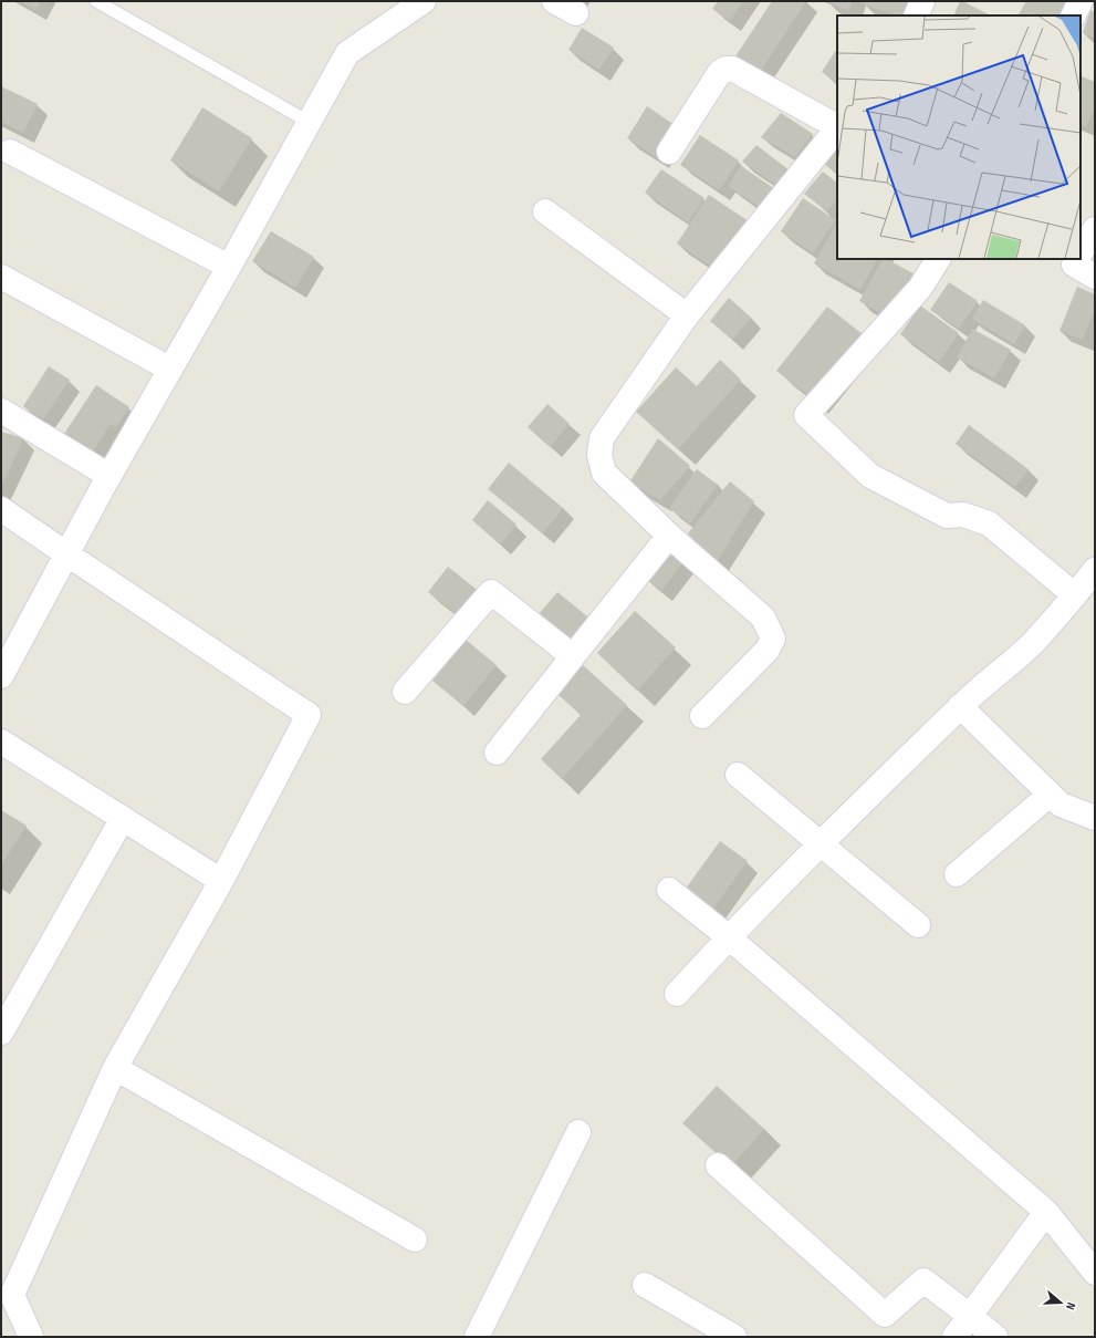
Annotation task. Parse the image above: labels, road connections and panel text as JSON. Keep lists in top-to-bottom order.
{
  "north": "right"
}
